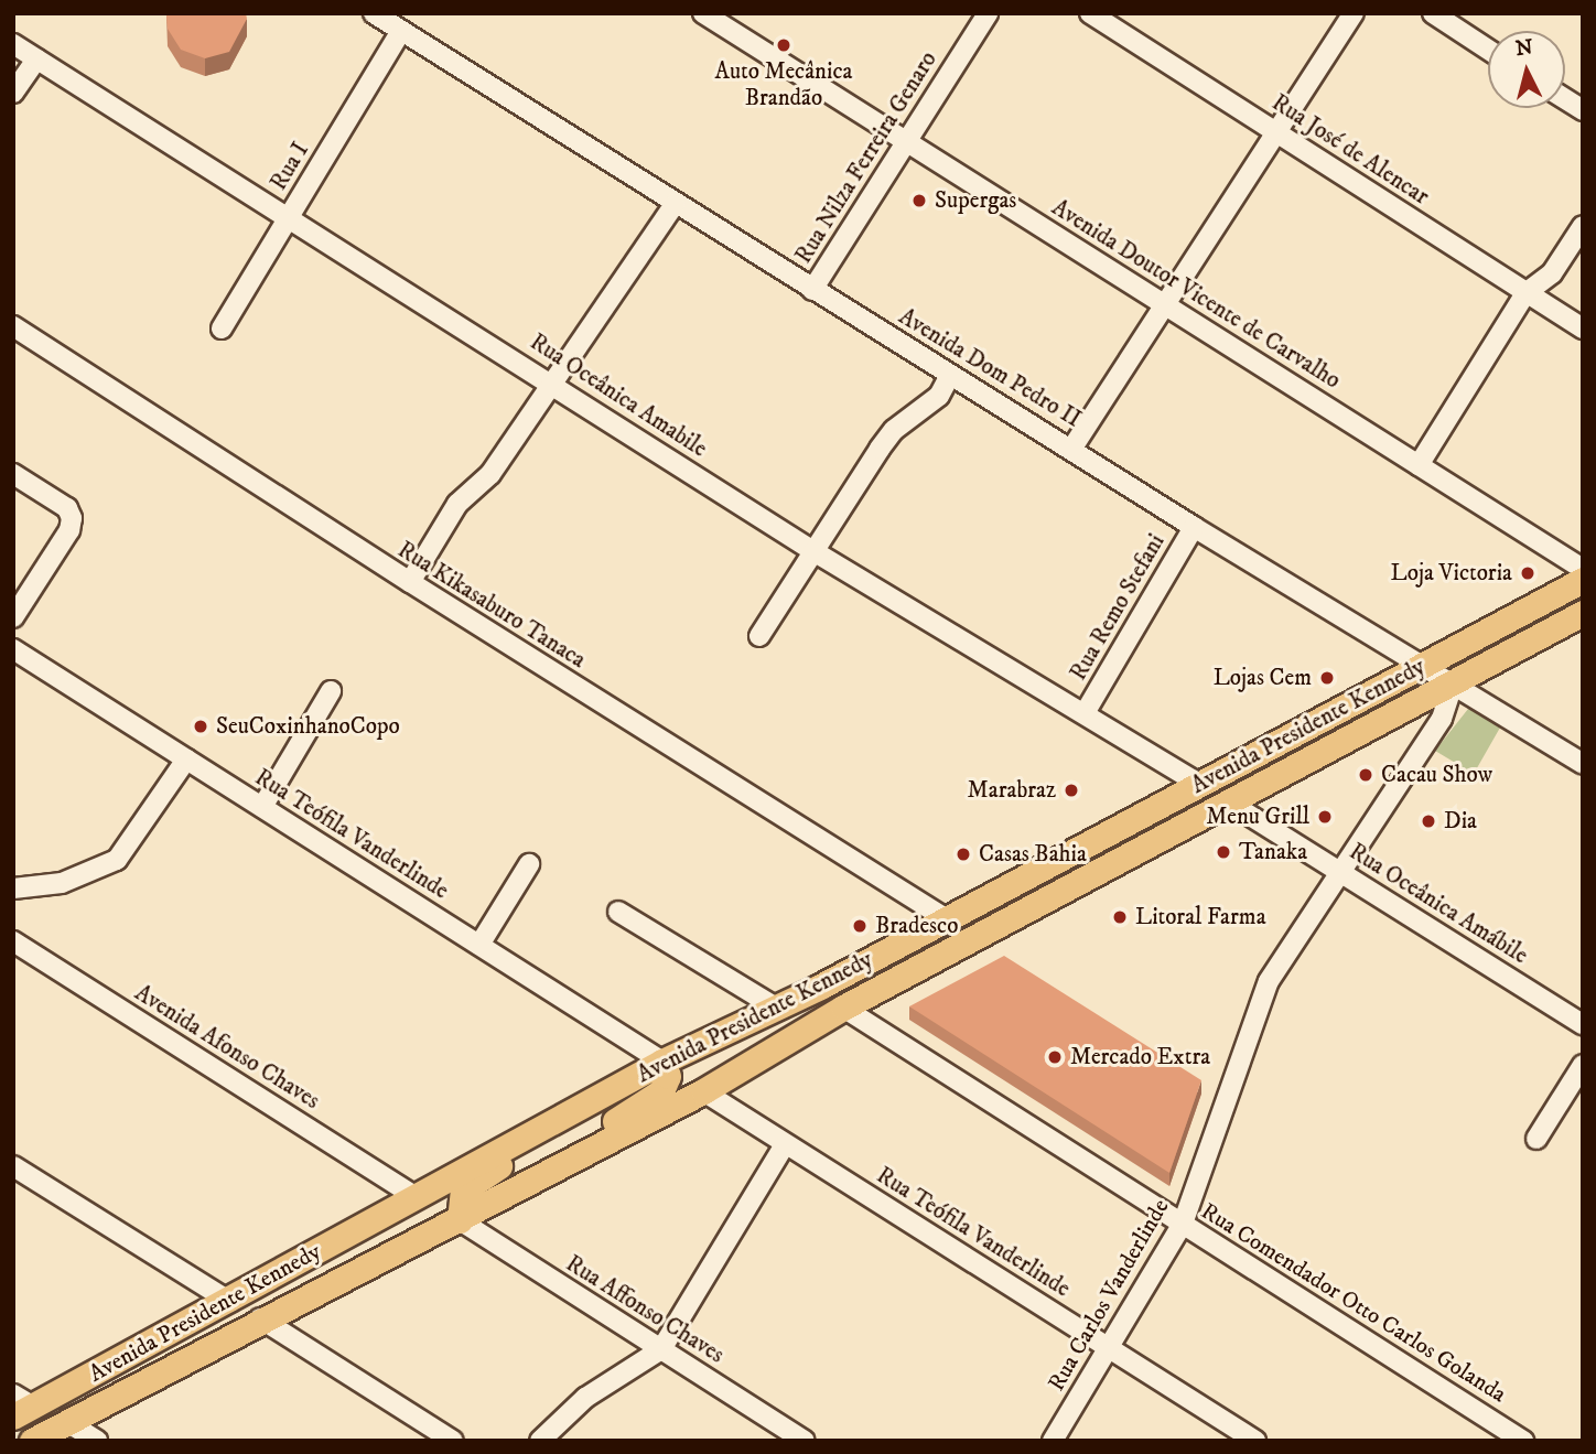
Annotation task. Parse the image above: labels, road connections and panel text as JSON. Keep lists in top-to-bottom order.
{
  "streets": {
    "main road": ["Avenida Presidente Kennedy"],
    "street": [
      "Rua José de Alencar",
      "Rua Nilza Ferreira Genaro",
      "Rua I",
      "Avenida Doutor Vicente de Carvalho",
      "Avenida Dom Pedro II",
      "Rua Oceânica Amabile",
      "Rua Kikasaburo Tanaca",
      "Rua Remo Stefani",
      "Rua Teófila Vanderlinde",
      "Rua Oceânica Amábile",
      "Avenida Afonso Chaves",
      "Rua Carlos Vanderlinde",
      "Rua Comendador Otto Carlos Golanda",
      "Rua Affonso Chaves"
    ]
  },
  "crossings": [
    ["Rua Nilza Ferreira Genaro", "Avenida Doutor Vicente de Carvalho"],
    ["Rua Nilza Ferreira Genaro", "Avenida Dom Pedro II"],
    ["Rua I", "Avenida Dom Pedro II"],
    ["Rua I", "Rua Oceânica Amabile"],
    ["Avenida Dom Pedro II", "Rua Remo Stefani"],
    ["Avenida Dom Pedro II", "Avenida Presidente Kennedy"],
    ["Avenida Dom Pedro II", "Rua Carlos Vanderlinde"],
    ["Rua Oceânica Amabile", "Rua Remo Stefani"],
    ["Rua Oceânica Amabile", "Avenida Presidente Kennedy"],
    ["Rua Kikasaburo Tanaca", "Avenida Presidente Kennedy"],
    ["Avenida Presidente Kennedy", "Rua Teófila Vanderlinde"],
    ["Avenida Presidente Kennedy", "Rua Oceânica Amábile"],
    ["Avenida Presidente Kennedy", "Avenida Afonso Chaves"],
    ["Avenida Presidente Kennedy", "Rua Carlos Vanderlinde"],
    ["Avenida Presidente Kennedy", "Rua Comendador Otto Carlos Golanda"],
    ["Avenida Presidente Kennedy", "Rua Affonso Chaves"],
    ["Rua Teófila Vanderlinde", "Rua Carlos Vanderlinde"],
    ["Rua Oceânica Amábile", "Rua Carlos Vanderlinde"],
    ["Rua Carlos Vanderlinde", "Rua Comendador Otto Carlos Golanda"]
  ],
  "places": [
    "Auto Mecânica Brandão",
    "Supergas",
    "Loja Victoria",
    "Lojas Cem",
    "SeuCoxinhanoCopo",
    "Cacau Show",
    "Marabraz",
    "Menu Grill",
    "Dia",
    "Tanaka",
    "Casas Bahia",
    "Litoral Farma",
    "Bradesco",
    "Mercado Extra"
  ],
  "north": "top"
}
